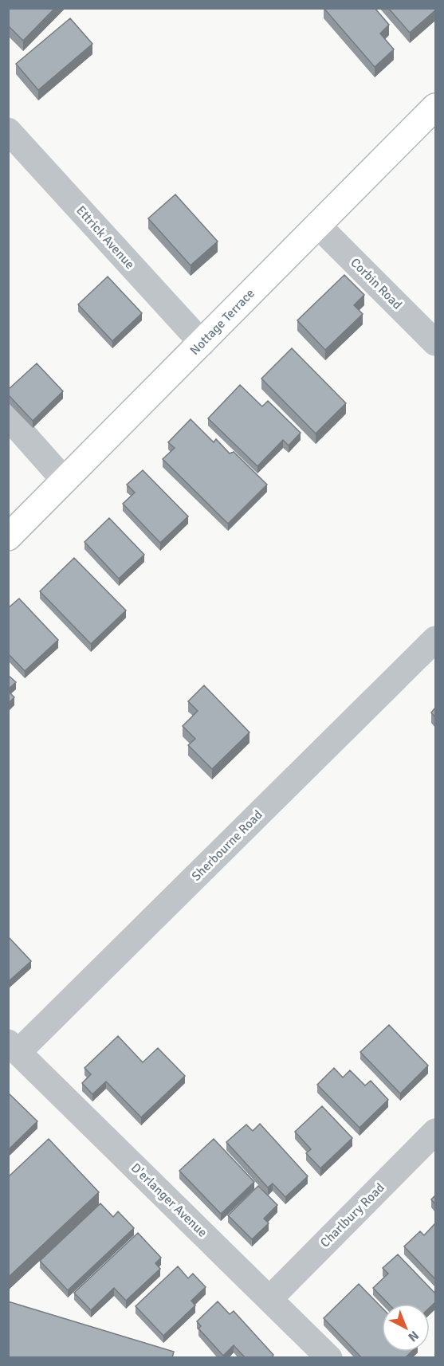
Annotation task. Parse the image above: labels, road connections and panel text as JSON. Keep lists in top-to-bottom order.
{
  "streets": {
    "main road": ["Nottage Terrace"],
    "street": [
      "Ettrick Avenue",
      "Corbin Road",
      "Sherbourne Road",
      "D'erlanger Avenue",
      "Charlbury Road"
    ]
  },
  "crossings": [
    ["Ettrick Avenue", "Nottage Terrace"],
    ["Corbin Road", "Nottage Terrace"],
    ["Sherbourne Road", "D'erlanger Avenue"],
    ["D'erlanger Avenue", "Charlbury Road"]
  ],
  "north": "bottom right"
}
